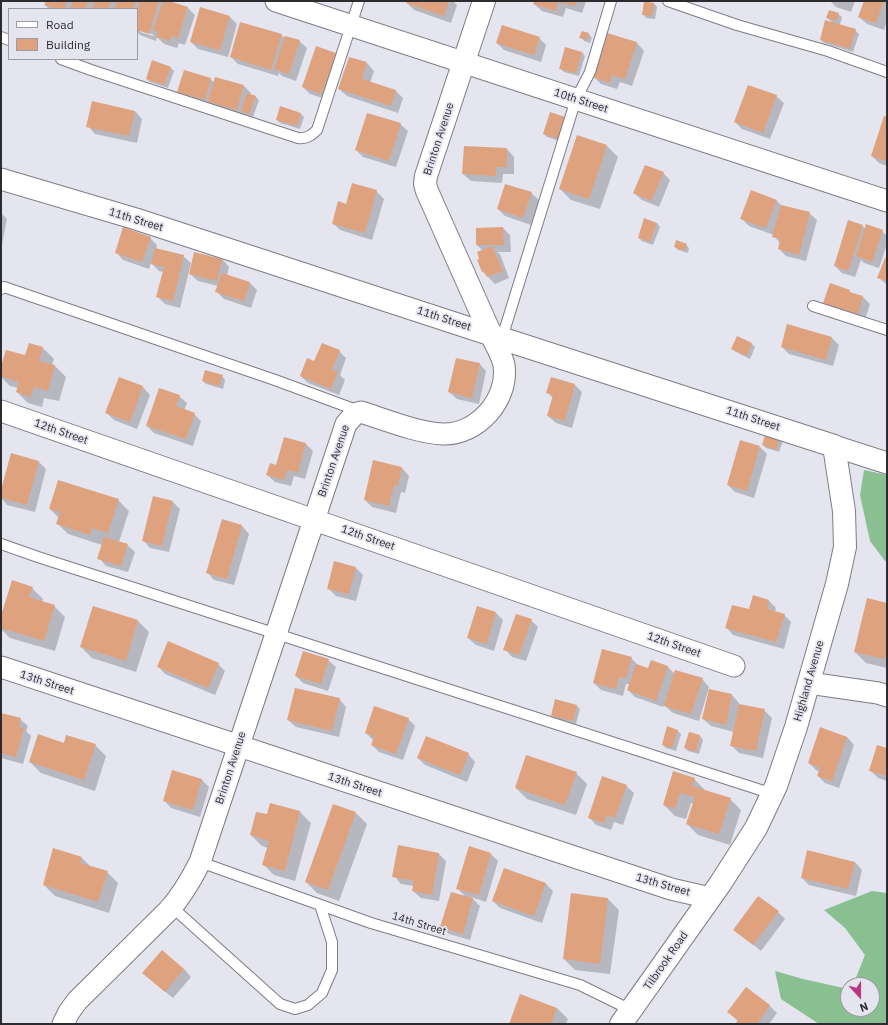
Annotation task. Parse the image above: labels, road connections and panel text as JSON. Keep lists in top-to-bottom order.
{
  "streets": {
    "street": [
      "10th Street",
      "Brinton Avenue",
      "11th Street",
      "12th Street",
      "Highland Avenue",
      "13th Street",
      "Tilbrook Road"
    ],
    "lane": ["14th Street"]
  },
  "crossings": [
    ["10th Street", "Brinton Avenue"],
    ["Brinton Avenue", "11th Street"],
    ["Brinton Avenue", "12th Street"],
    ["Brinton Avenue", "13th Street"],
    ["Brinton Avenue", "14th Street"],
    ["11th Street", "Highland Avenue"],
    ["Highland Avenue", "13th Street"],
    ["Highland Avenue", "Tilbrook Road"],
    ["13th Street", "Tilbrook Road"],
    ["14th Street", "Tilbrook Road"]
  ],
  "legend": ["Road", "Building"],
  "north": "bottom"
}
